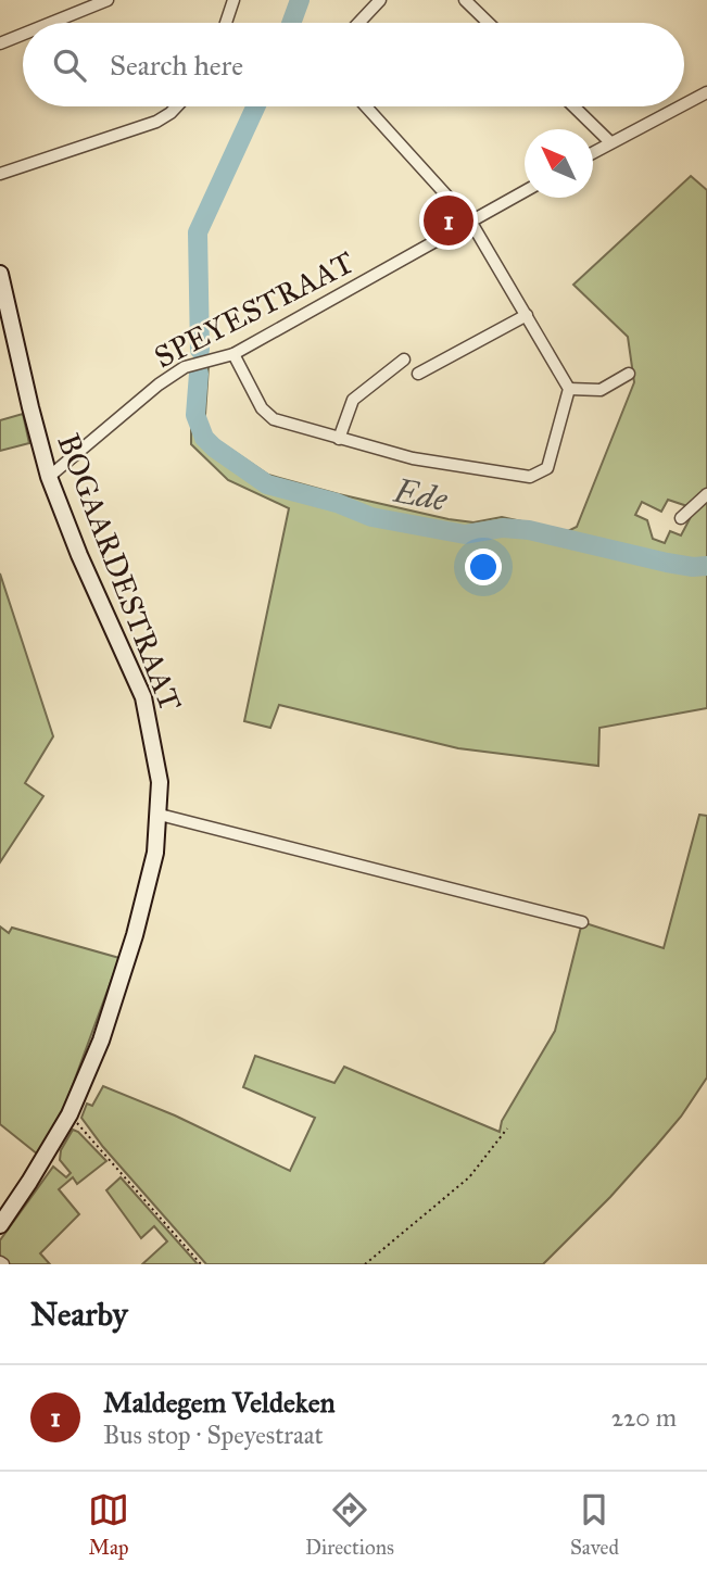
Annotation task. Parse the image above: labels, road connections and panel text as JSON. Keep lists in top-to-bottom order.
{
  "streets": {
    "street": ["SPEYESTRAAT", "BOGAARDESTRAAT"]
  },
  "crossings": [
    ["SPEYESTRAAT", "BOGAARDESTRAAT"]
  ],
  "water": ["Ede"],
  "north": "top left",
  "page": {
    "search": "Search here",
    "pins": "1",
    "heading": "Nearby",
    "list": [
      {
        "mark": "1",
        "name": "Maldegem Veldeken",
        "note": "Bus stop · Speyestraat",
        "value": "220 m"
      }
    ],
    "nav": ["Map", "Directions", "Saved"]
  }
}
